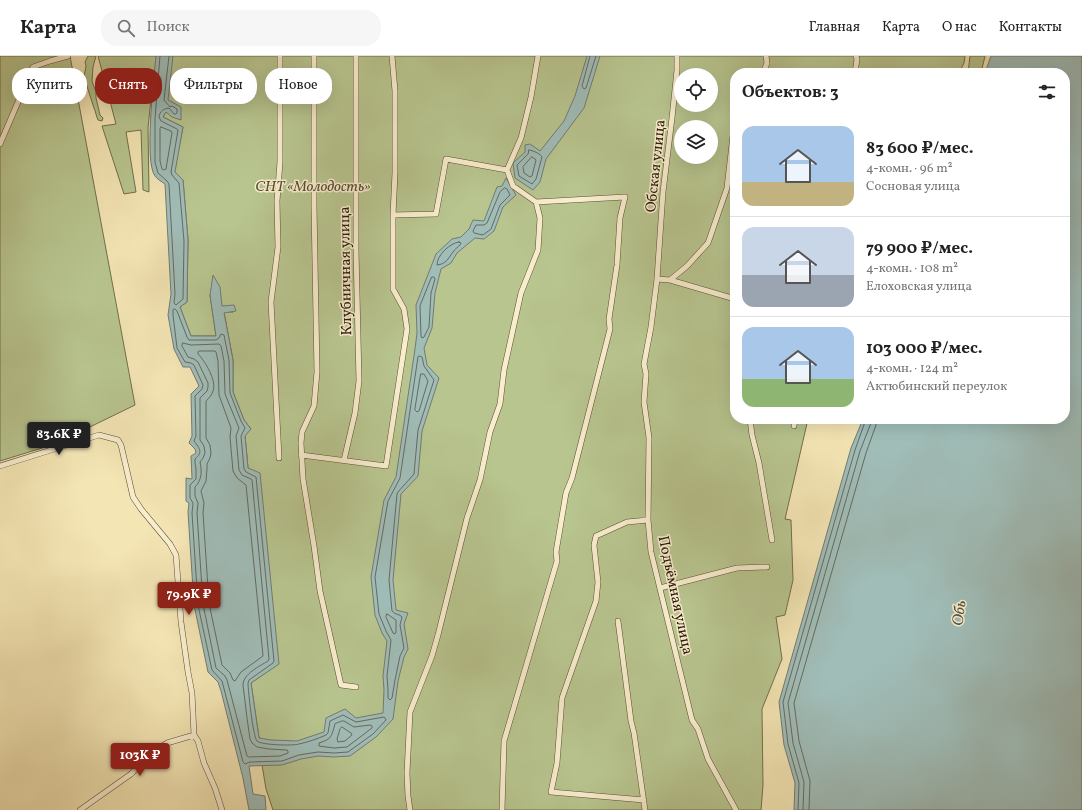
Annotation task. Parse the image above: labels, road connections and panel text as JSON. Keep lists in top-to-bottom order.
{
  "streets": {
    "street": ["Обская улица", "Клубничная улица", "Подъёмная улица"]
  },
  "crossings": [
    ["Обская улица", "Подъёмная улица"]
  ],
  "water": ["Обь"],
  "parks": ["СНТ «Молодость»"],
  "page": {
    "header": "Карта",
    "search": "Поиск",
    "nav": [
      "Главная",
      "Карта",
      "О нас",
      "Контакты"
    ],
    "chip": [
      "Купить",
      "Снять",
      "Фильтры",
      "Новое"
    ],
    "heading": "Объектов: 3",
    "list": [
      {
        "name": "83 600 ₽/мес.",
        "note": "4-комн. · 96 m² · Сосновая улица"
      },
      {
        "name": "79 900 ₽/мес.",
        "note": "4-комн. · 108 m² · Елоховская улица"
      },
      {
        "name": "103 000 ₽/мес.",
        "note": "4-комн. · 124 m² · Актюбинский переулок"
      }
    ],
    "price": ["83.6K ₽", "79.9K ₽", "103K ₽"]
  }
}
